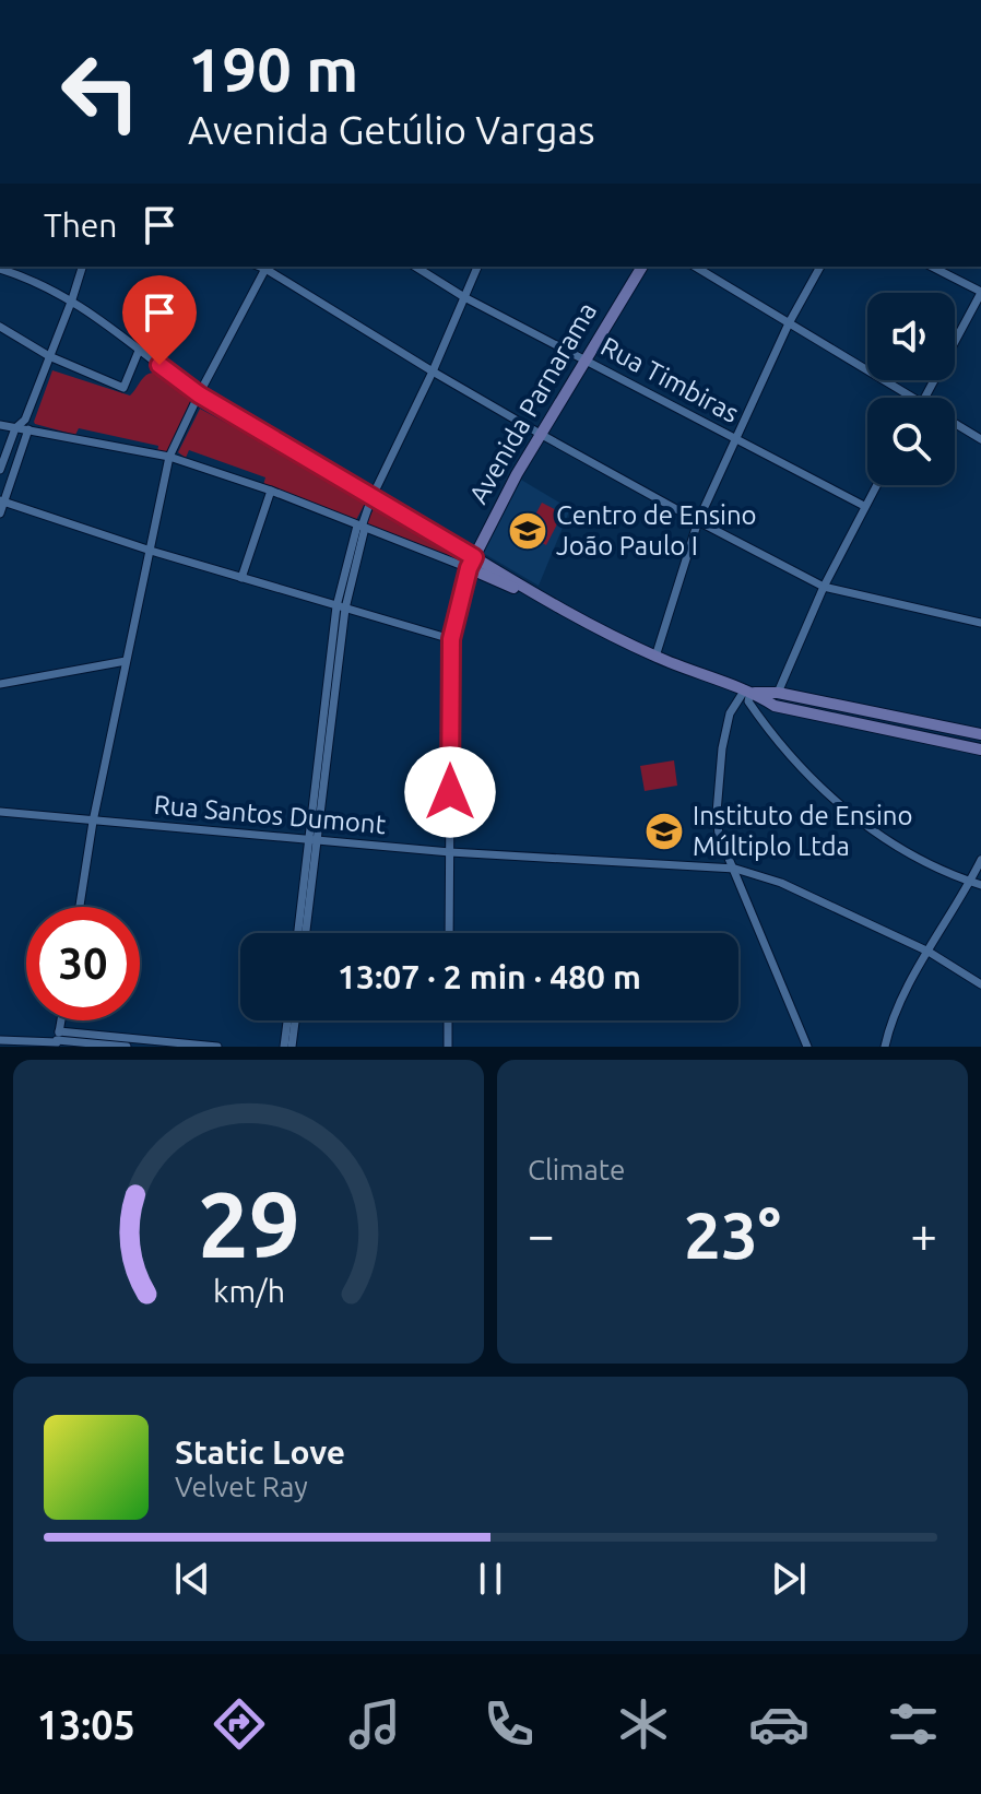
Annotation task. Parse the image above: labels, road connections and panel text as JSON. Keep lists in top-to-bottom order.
{
  "streets": {
    "street": ["Rua Timbiras", "Avenida Parnarama", "Rua Santos Dumont"]
  },
  "crossings": [
    ["Rua Timbiras", "Avenida Parnarama"]
  ],
  "places": {
    "school or university": ["Centro de Ensino João Paulo I", "Instituto de Ensino Múltiplo Ltda"]
  },
  "page": {
    "turn": ["190 m", "Avenida Getúlio Vargas"],
    "then": "Then",
    "limit": "30",
    "trip": "13:07 · 2 min · 480 m",
    "tile": "Climate",
    "heat": ["−", "23°", "+"],
    "song": ["Static Love", "Velvet Ray"],
    "tabs": "13:05",
    "gauge": ["29", "km/h"]
  }
}
